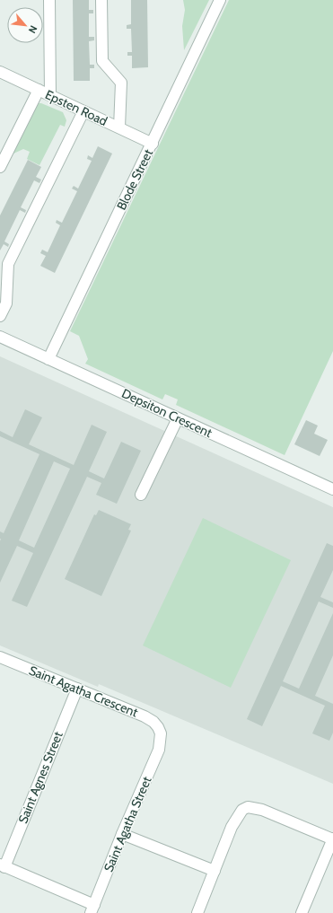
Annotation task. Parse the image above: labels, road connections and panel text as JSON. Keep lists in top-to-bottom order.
{
  "streets": {
    "street": [
      "Epsten Road",
      "Blode Street",
      "Depsiton Crescent",
      "Saint Agatha Crescent",
      "Saint Agnes Street",
      "Saint Agatha Street"
    ]
  },
  "crossings": [
    ["Epsten Road", "Blode Street"],
    ["Blode Street", "Depsiton Crescent"],
    ["Saint Agatha Crescent", "Saint Agnes Street"],
    ["Saint Agatha Crescent", "Saint Agatha Street"]
  ],
  "north": "bottom right"
}
